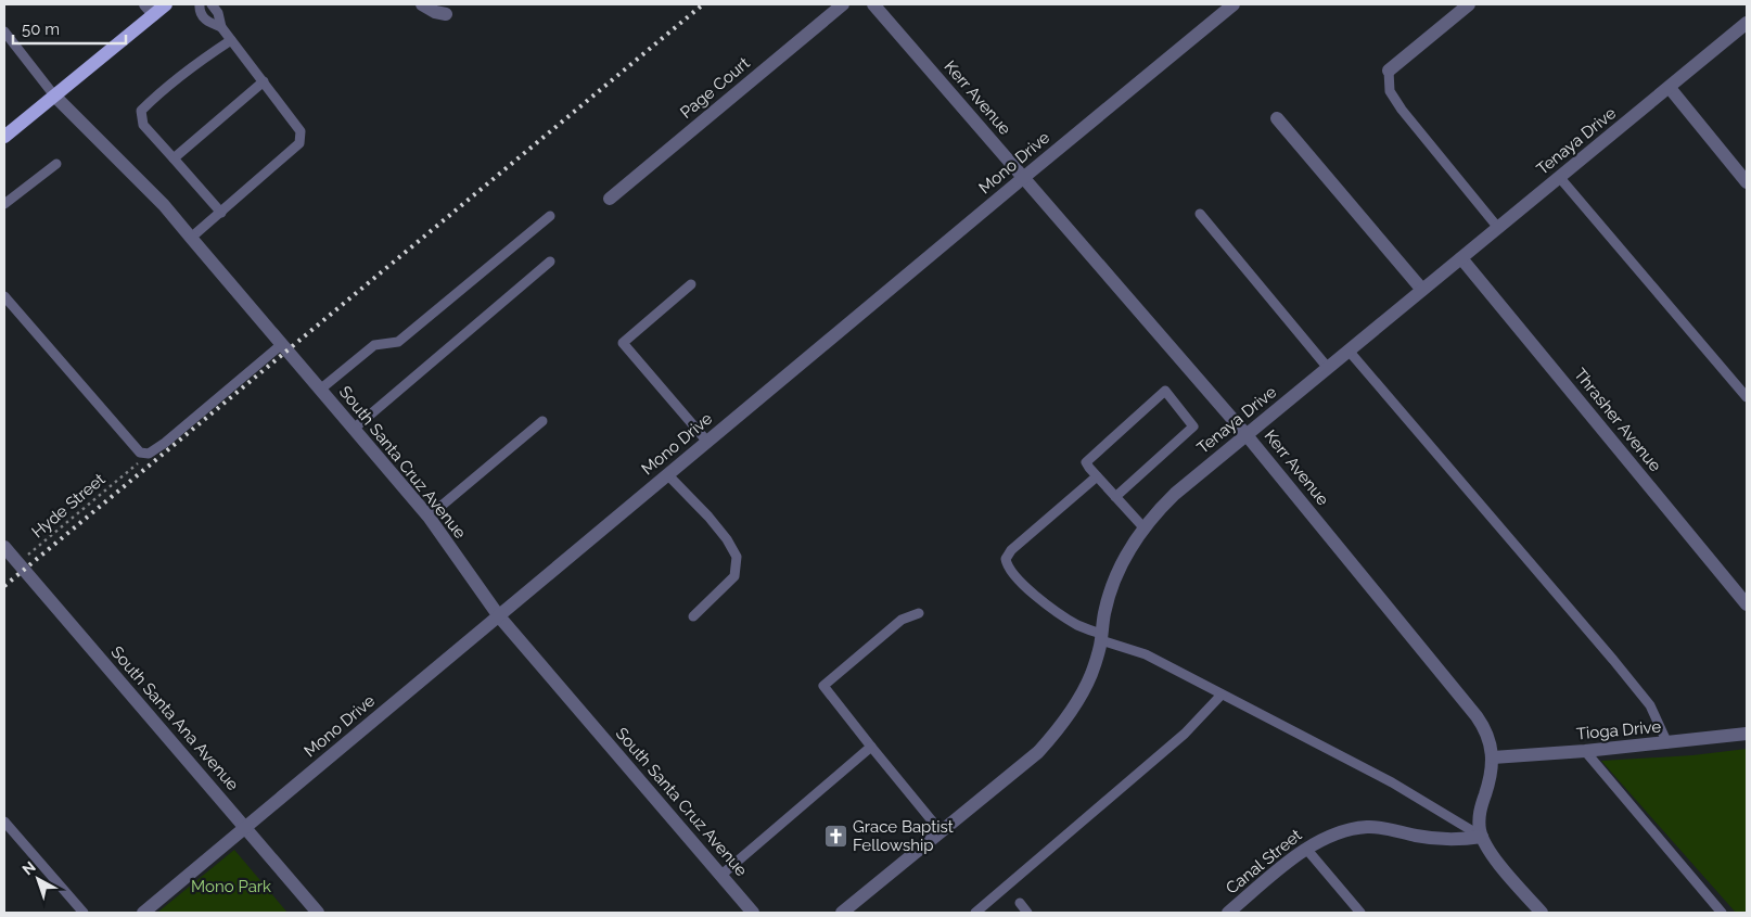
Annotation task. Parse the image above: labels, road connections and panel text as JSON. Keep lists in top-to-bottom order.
{
  "streets": {
    "street": [
      "Page Court",
      "Kerr Avenue",
      "Tenaya Drive",
      "Mono Drive",
      "Thrasher Avenue",
      "South Santa Cruz Avenue",
      "South Santa Ana Avenue",
      "Tioga Drive",
      "Canal Street"
    ],
    "path": ["Hyde Street"]
  },
  "crossings": [
    ["Kerr Avenue", "Tenaya Drive"],
    ["Kerr Avenue", "Mono Drive"],
    ["Kerr Avenue", "Tioga Drive"],
    ["Kerr Avenue", "Canal Street"],
    ["Tenaya Drive", "Thrasher Avenue"],
    ["Mono Drive", "South Santa Cruz Avenue"],
    ["Mono Drive", "South Santa Ana Avenue"],
    ["Hyde Street", "South Santa Ana Avenue"]
  ],
  "parks": ["Mono Park"],
  "places": {
    "church": ["Grace Baptist Fellowship"]
  },
  "scale_bar": "50 m",
  "north": "top left"
}
